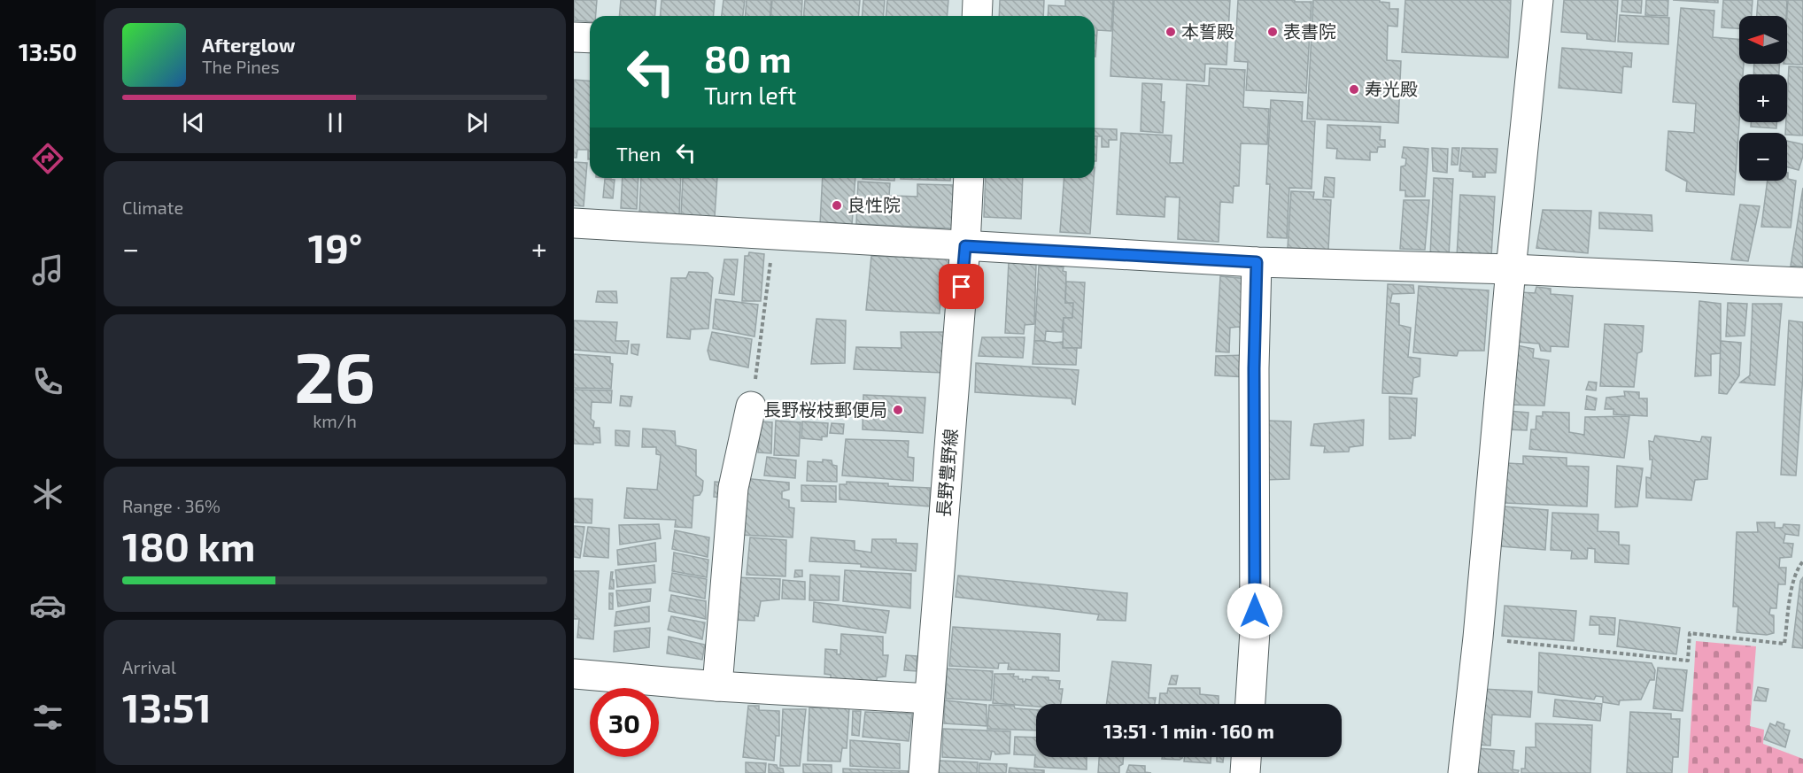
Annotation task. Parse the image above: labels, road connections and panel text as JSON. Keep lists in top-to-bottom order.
{
  "streets": {
    "street": ["長野豊野線"]
  },
  "places": [
    "本誓殿",
    "表書院",
    "寿光殿",
    "良性院",
    "長野桜枝郵便局"
  ],
  "north": "left",
  "page": {
    "tabs": "13:50",
    "map_buttons": ["+", "−"],
    "turn": ["80 m", "Turn left"],
    "song": ["Afterglow", "The Pines"],
    "then": "Then",
    "tile": [
      "Climate",
      ["26", "km/h"],
      ["Range · 36%", "180 km"],
      ["Arrival", "13:51"]
    ],
    "heat": ["−", "19°", "+"],
    "limit": "30",
    "trip": "13:51 · 1 min · 160 m"
  }
}
